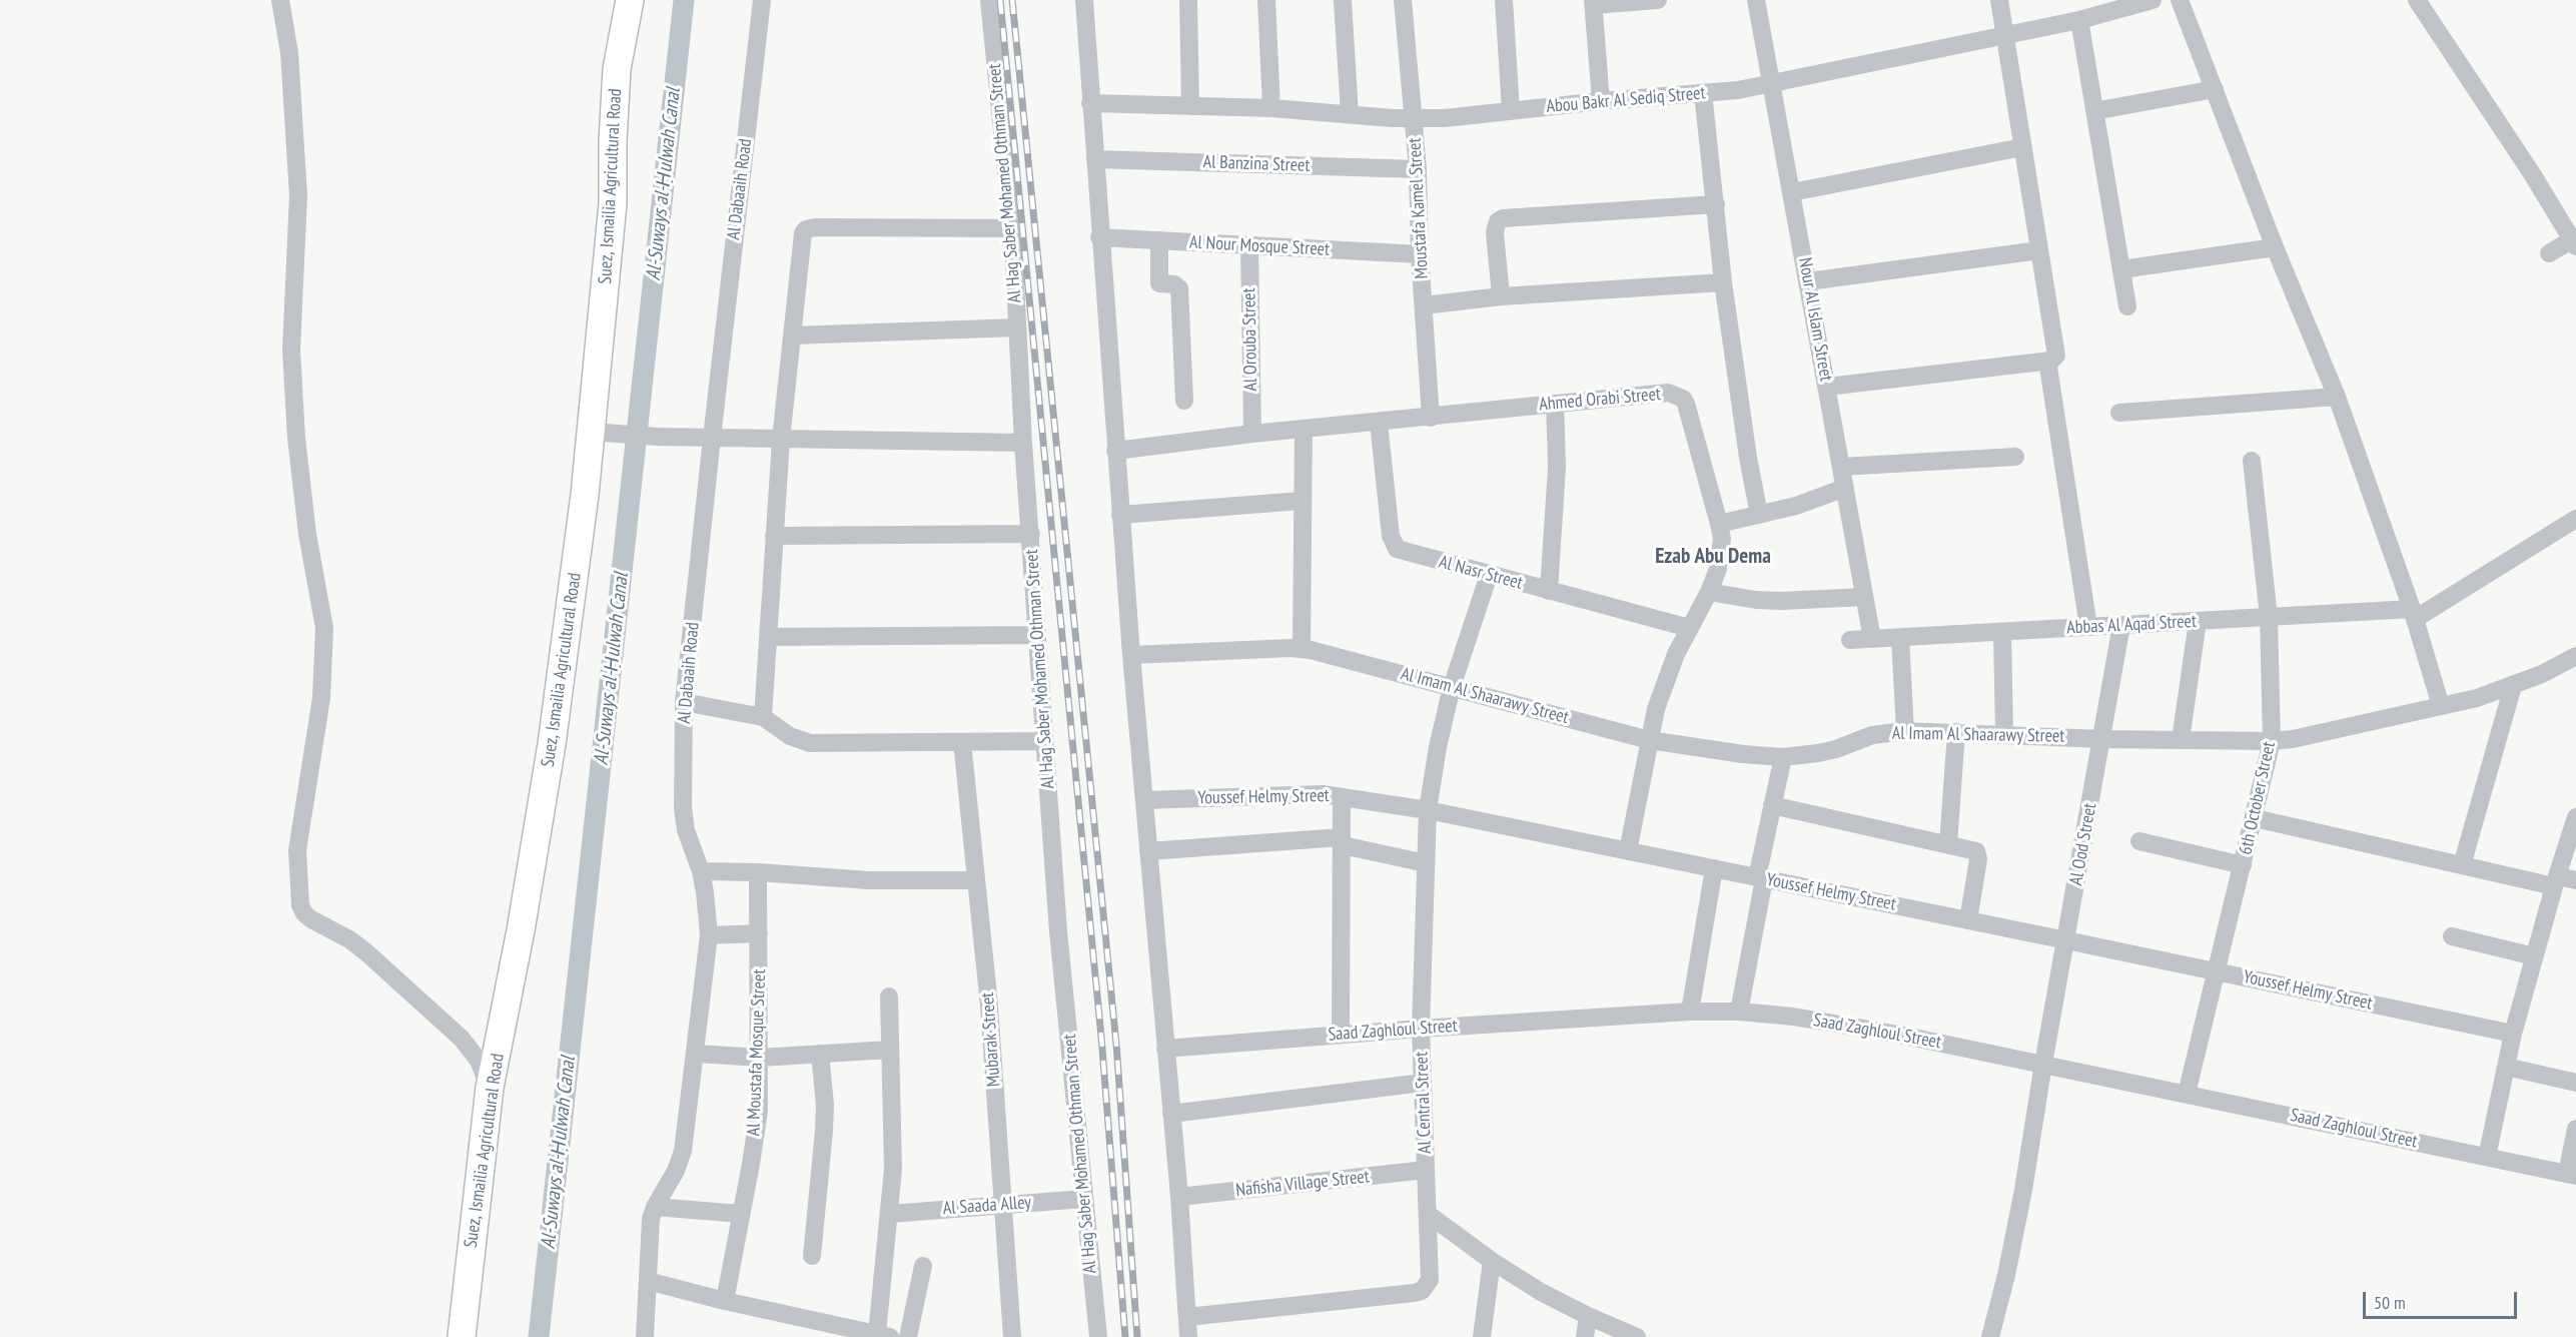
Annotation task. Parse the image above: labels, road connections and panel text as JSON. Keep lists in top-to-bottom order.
{
  "streets": {
    "main road": ["Suez, Ismailia Agricultural Road"],
    "street": [
      "Abou Bakr Al Sediq Street",
      "Al Banzina Street",
      "Al Hag Saber Mohamed Othman Street",
      "Al Dabaaih Road",
      "Moustafa Kamel Street",
      "Al Nour Mosque Street",
      "Nour Al Islam Street",
      "Al Orouba Street",
      "Ahmed Orabi Street",
      "Al Nasr Street",
      "Abbas Al Aqad Street",
      "Al Imam Al Shaarawy Street",
      "Youssef Helmy Street",
      "6th October Street",
      "Al Ood Street",
      "Saad Zaghloul Street",
      "Mubarak Street",
      "Al Moustafa Mosque Street",
      "Al Central Street",
      "Nafisha Village Street",
      "Al Saada Alley"
    ]
  },
  "crossings": [
    ["Abou Bakr Al Sediq Street", "Moustafa Kamel Street"],
    ["Abou Bakr Al Sediq Street", "Nour Al Islam Street"],
    ["Al Banzina Street", "Moustafa Kamel Street"],
    ["Al Hag Saber Mohamed Othman Street", "Al Saada Alley"],
    ["Moustafa Kamel Street", "Al Nour Mosque Street"],
    ["Moustafa Kamel Street", "Ahmed Orabi Street"],
    ["Al Nour Mosque Street", "Al Orouba Street"],
    ["Nour Al Islam Street", "Abbas Al Aqad Street"],
    ["Al Orouba Street", "Ahmed Orabi Street"],
    ["Ahmed Orabi Street", "Al Nasr Street"],
    ["Ahmed Orabi Street", "Al Imam Al Shaarawy Street"],
    ["Ahmed Orabi Street", "Youssef Helmy Street"],
    ["Al Nasr Street", "Al Central Street"],
    ["Abbas Al Aqad Street", "6th October Street"],
    ["Abbas Al Aqad Street", "Al Ood Street"],
    ["Al Imam Al Shaarawy Street", "6th October Street"],
    ["Al Imam Al Shaarawy Street", "Al Ood Street"],
    ["Al Imam Al Shaarawy Street", "Al Central Street"],
    ["Youssef Helmy Street", "6th October Street"],
    ["Youssef Helmy Street", "Al Ood Street"],
    ["Youssef Helmy Street", "Al Central Street"],
    ["6th October Street", "Saad Zaghloul Street"],
    ["Al Ood Street", "Saad Zaghloul Street"],
    ["Saad Zaghloul Street", "Al Central Street"],
    ["Mubarak Street", "Al Saada Alley"],
    ["Al Central Street", "Nafisha Village Street"]
  ],
  "districts": ["Ezab Abu Dema"],
  "water": ["Al-Suways al-Ḥulwah Canal"],
  "scale_bar": "50 m"
}
